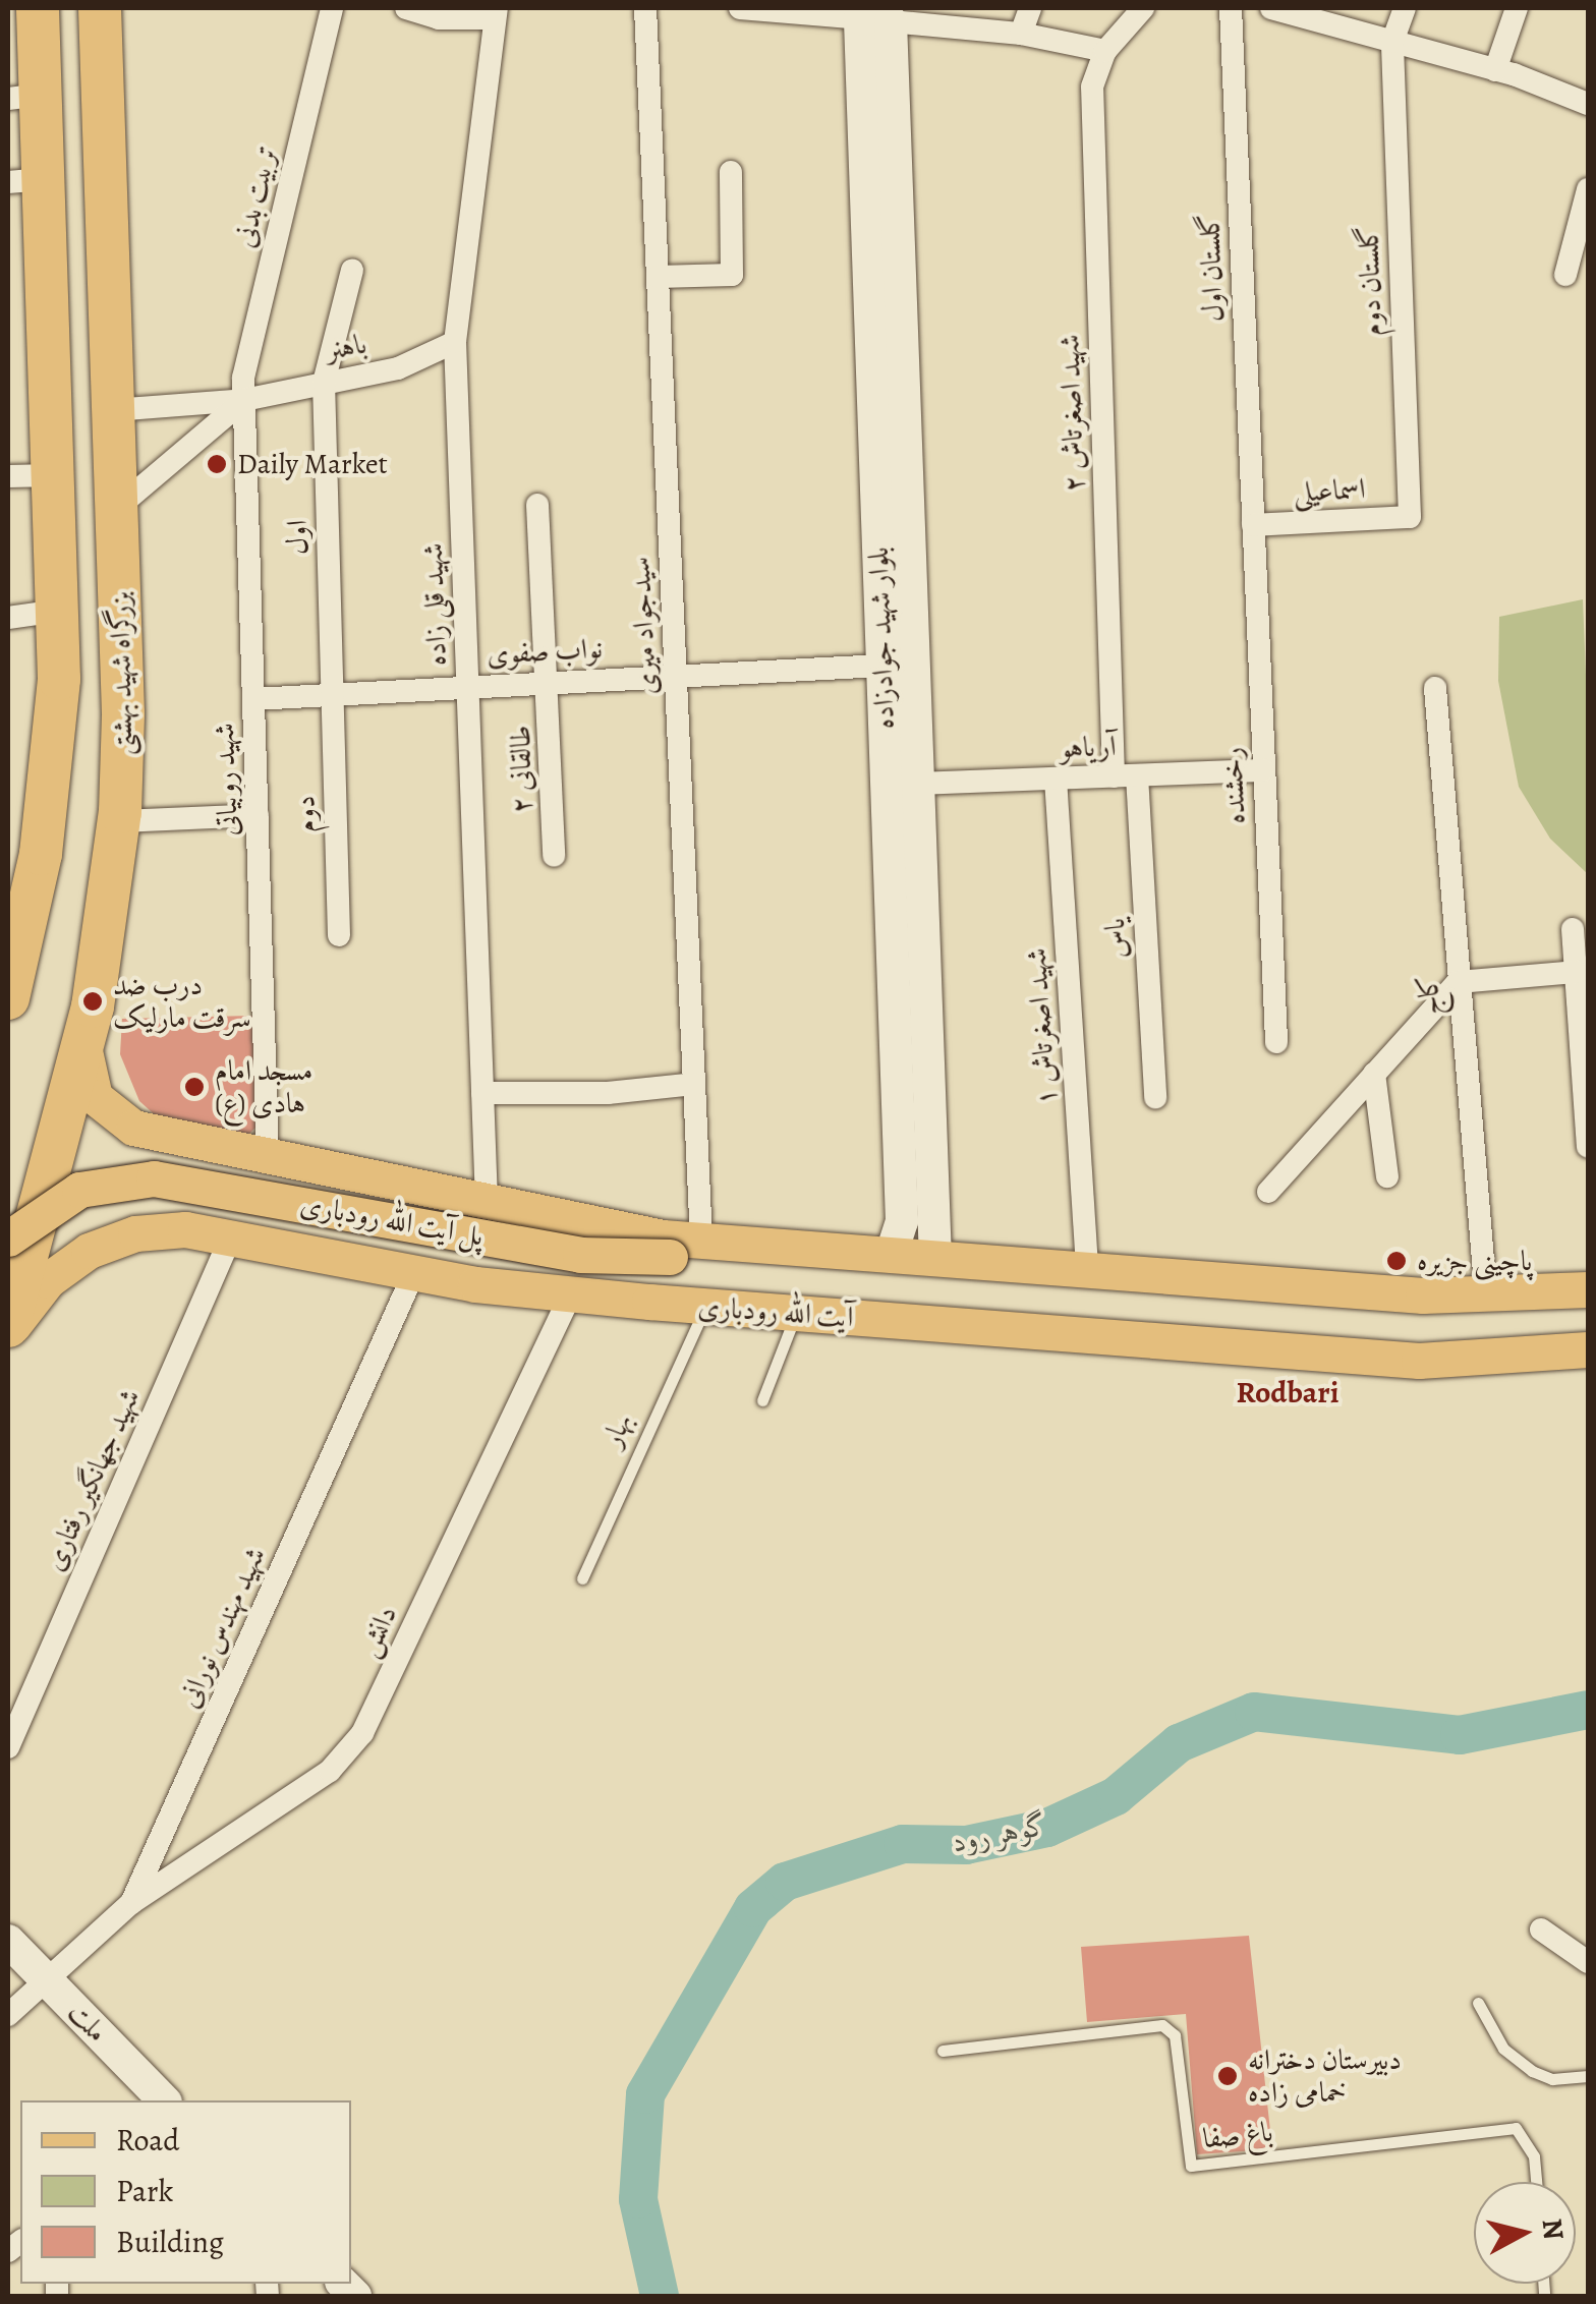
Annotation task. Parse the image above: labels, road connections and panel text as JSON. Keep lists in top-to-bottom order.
{
  "streets": {
    "highway": ["بزرگراه شهید بهشتی"],
    "main road": ["پل آیت الله رودباری", "آیت الله رودباری"],
    "street": [
      "تربیت بدنی",
      "گلستان اول",
      "گلستان دوم",
      "باهنر",
      "شهید اصغرتاش ۲",
      "اسماعیلی",
      "اول",
      "شهید قلی زاده",
      "سیدجواد میری",
      "بلوار شهید جوادزاده",
      "نواب صفوی",
      "آریاهو",
      "طالقانی ۲",
      "شهید روبیاتی",
      "رخشنده",
      "دوم",
      "یاس",
      "کاج",
      "شهید اصغرتاش ۱",
      "شهید جهانگیر رفتاری",
      "شهید مهندس نورانی",
      "دانش",
      "ملت"
    ],
    "lane": ["بهار", "باغ صفا"]
  },
  "crossings": [
    ["تربیت بدنی", "باهنر"],
    ["تربیت بدنی", "شهید روبیاتی"],
    ["گلستان اول", "اسماعیلی"],
    ["گلستان اول", "رخشنده"],
    ["گلستان دوم", "اسماعیلی"],
    ["باهنر", "اول"],
    ["باهنر", "شهید قلی زاده"],
    ["باهنر", "بزرگراه شهید بهشتی"],
    ["باهنر", "شهید روبیاتی"],
    ["شهید اصغرتاش ۲", "آریاهو"],
    ["شهید اصغرتاش ۲", "یاس"],
    ["اسماعیلی", "رخشنده"],
    ["اول", "نواب صفوی"],
    ["اول", "دوم"],
    ["شهید قلی زاده", "نواب صفوی"],
    ["سیدجواد میری", "نواب صفوی"],
    ["سیدجواد میری", "پل آیت الله رودباری"],
    ["بلوار شهید جوادزاده", "نواب صفوی"],
    ["بلوار شهید جوادزاده", "آریاهو"],
    ["بلوار شهید جوادزاده", "پل آیت الله رودباری"],
    ["نواب صفوی", "طالقانی ۲"],
    ["نواب صفوی", "شهید روبیاتی"],
    ["نواب صفوی", "دوم"],
    ["آریاهو", "رخشنده"],
    ["آریاهو", "یاس"],
    ["آریاهو", "شهید اصغرتاش ۱"],
    ["آیت الله رودباری", "بهار"],
    ["آیت الله رودباری", "شهید جهانگیر رفتاری"],
    ["آیت الله رودباری", "شهید مهندس نورانی"],
    ["آیت الله رودباری", "دانش"],
    ["شهید مهندس نورانی", "دانش"],
    ["شهید مهندس نورانی", "ملت"]
  ],
  "districts": ["Rodbari"],
  "water": ["گوهر رود"],
  "places": [
    "Daily Market",
    "درب ضد سرقت مارلیک",
    "مسجد امام هادی (ع)",
    "پاچینی جزیره",
    "دبیرستان دخترانه خمامی زاده"
  ],
  "legend": ["Road", "Park", "Building"],
  "north": "right"
}
